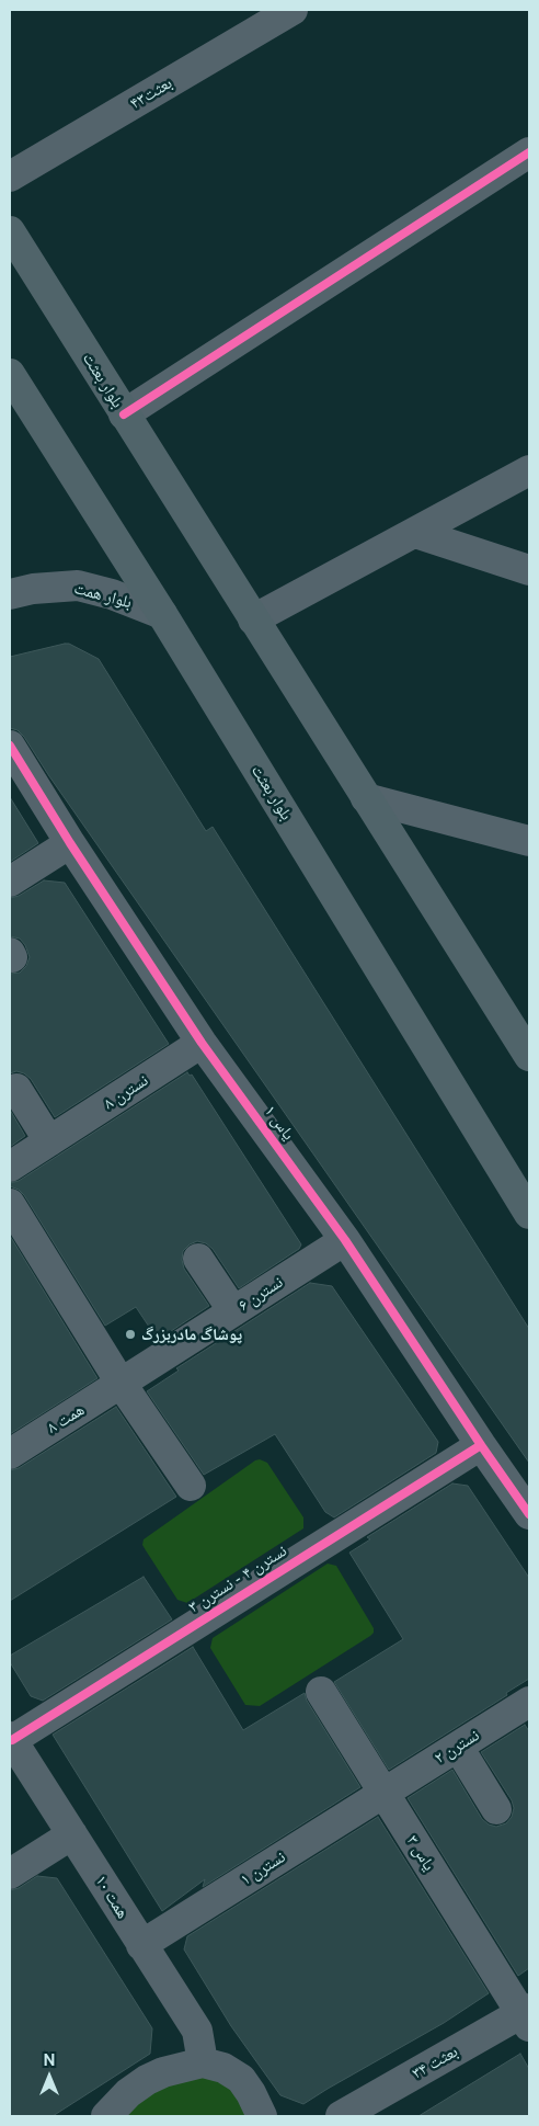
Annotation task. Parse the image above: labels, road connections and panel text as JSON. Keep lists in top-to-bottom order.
{
  "streets": {
    "main road": ["بلوار بعثت"],
    "street": [
      "بعثت۴۳",
      "بلوار همت",
      "نسترن ۸",
      "یاس ۱",
      "نسترن ۶",
      "همت ۸",
      "نسترن ۴ - نسترن ۳",
      "نسترن ۲",
      "یاس ۳",
      "نسترن ۱",
      "همت ۱۰",
      "بعثت ۳۴"
    ]
  },
  "crossings": [
    ["بلوار بعثت", "بلوار همت"],
    ["نسترن ۸", "یاس ۱"],
    ["یاس ۱", "نسترن ۶"],
    ["یاس ۱", "نسترن ۴ - نسترن ۳"],
    ["نسترن ۶", "همت ۸"],
    ["نسترن ۴ - نسترن ۳", "همت ۱۰"],
    ["نسترن ۲", "یاس ۳"],
    ["نسترن ۲", "نسترن ۱"],
    ["یاس ۳", "نسترن ۱"],
    ["یاس ۳", "بعثت ۳۴"],
    ["نسترن ۱", "همت ۱۰"]
  ],
  "places": ["پوشاگ مادربزرگ"],
  "north": "top"
}
